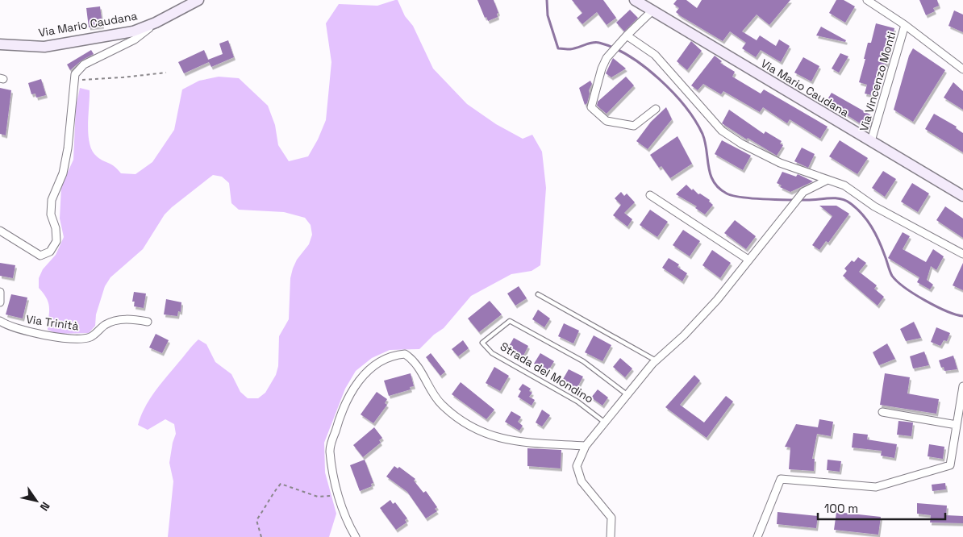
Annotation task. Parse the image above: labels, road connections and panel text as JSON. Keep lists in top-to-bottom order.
{
  "streets": {
    "main road": ["Via Mario Caudana"],
    "street": ["Via Vincenzo Monti", "Via Trinità"],
    "lane": ["Strada del Mondino"]
  },
  "crossings": [
    ["Via Mario Caudana", "Via Vincenzo Monti"]
  ],
  "scale_bar": "100 m",
  "north": "bottom right"
}
